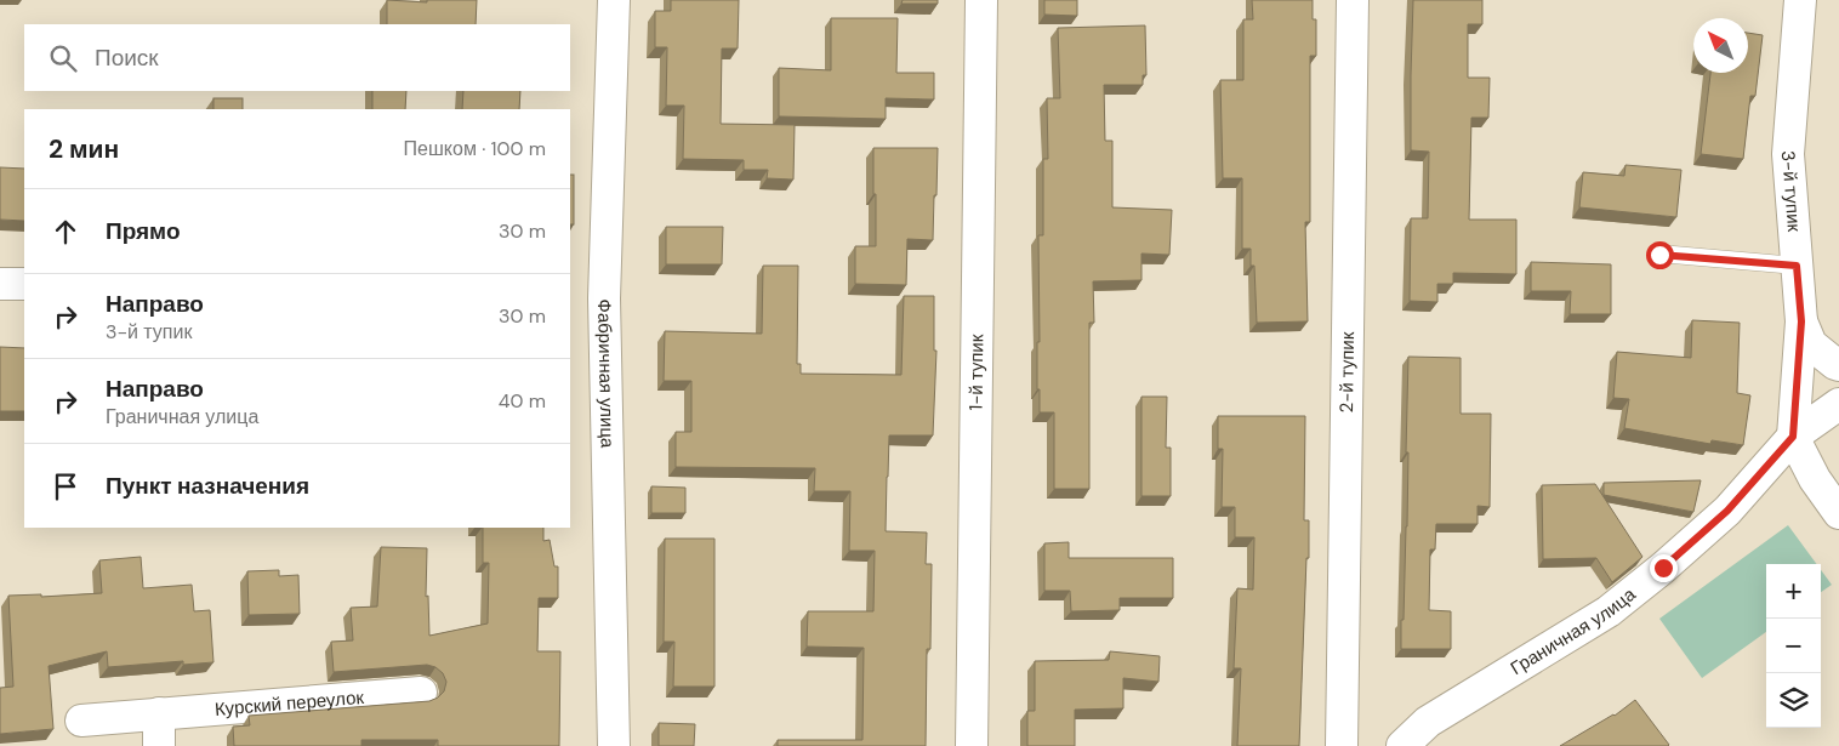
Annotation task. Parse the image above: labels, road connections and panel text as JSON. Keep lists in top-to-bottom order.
{
  "streets": {
    "street": [
      "3-й тупик",
      "Фабричная улица",
      "1-й тупик",
      "2-й тупик",
      "Граничная улица",
      "Курский переулок"
    ]
  },
  "crossings": [
    ["3-й тупик", "Граничная улица"]
  ],
  "north": "top left",
  "page": {
    "search": "Поиск",
    "heading": ["2 мин", "Пешком · 100 m"],
    "list": [
      ["Прямо", "30 m"],
      ["Направо", "3-й тупик", "30 m"],
      ["Направо", "Граничная улица", "40 m"],
      "Пункт назначения"
    ],
    "map_buttons": ["+", "−"]
  }
}
